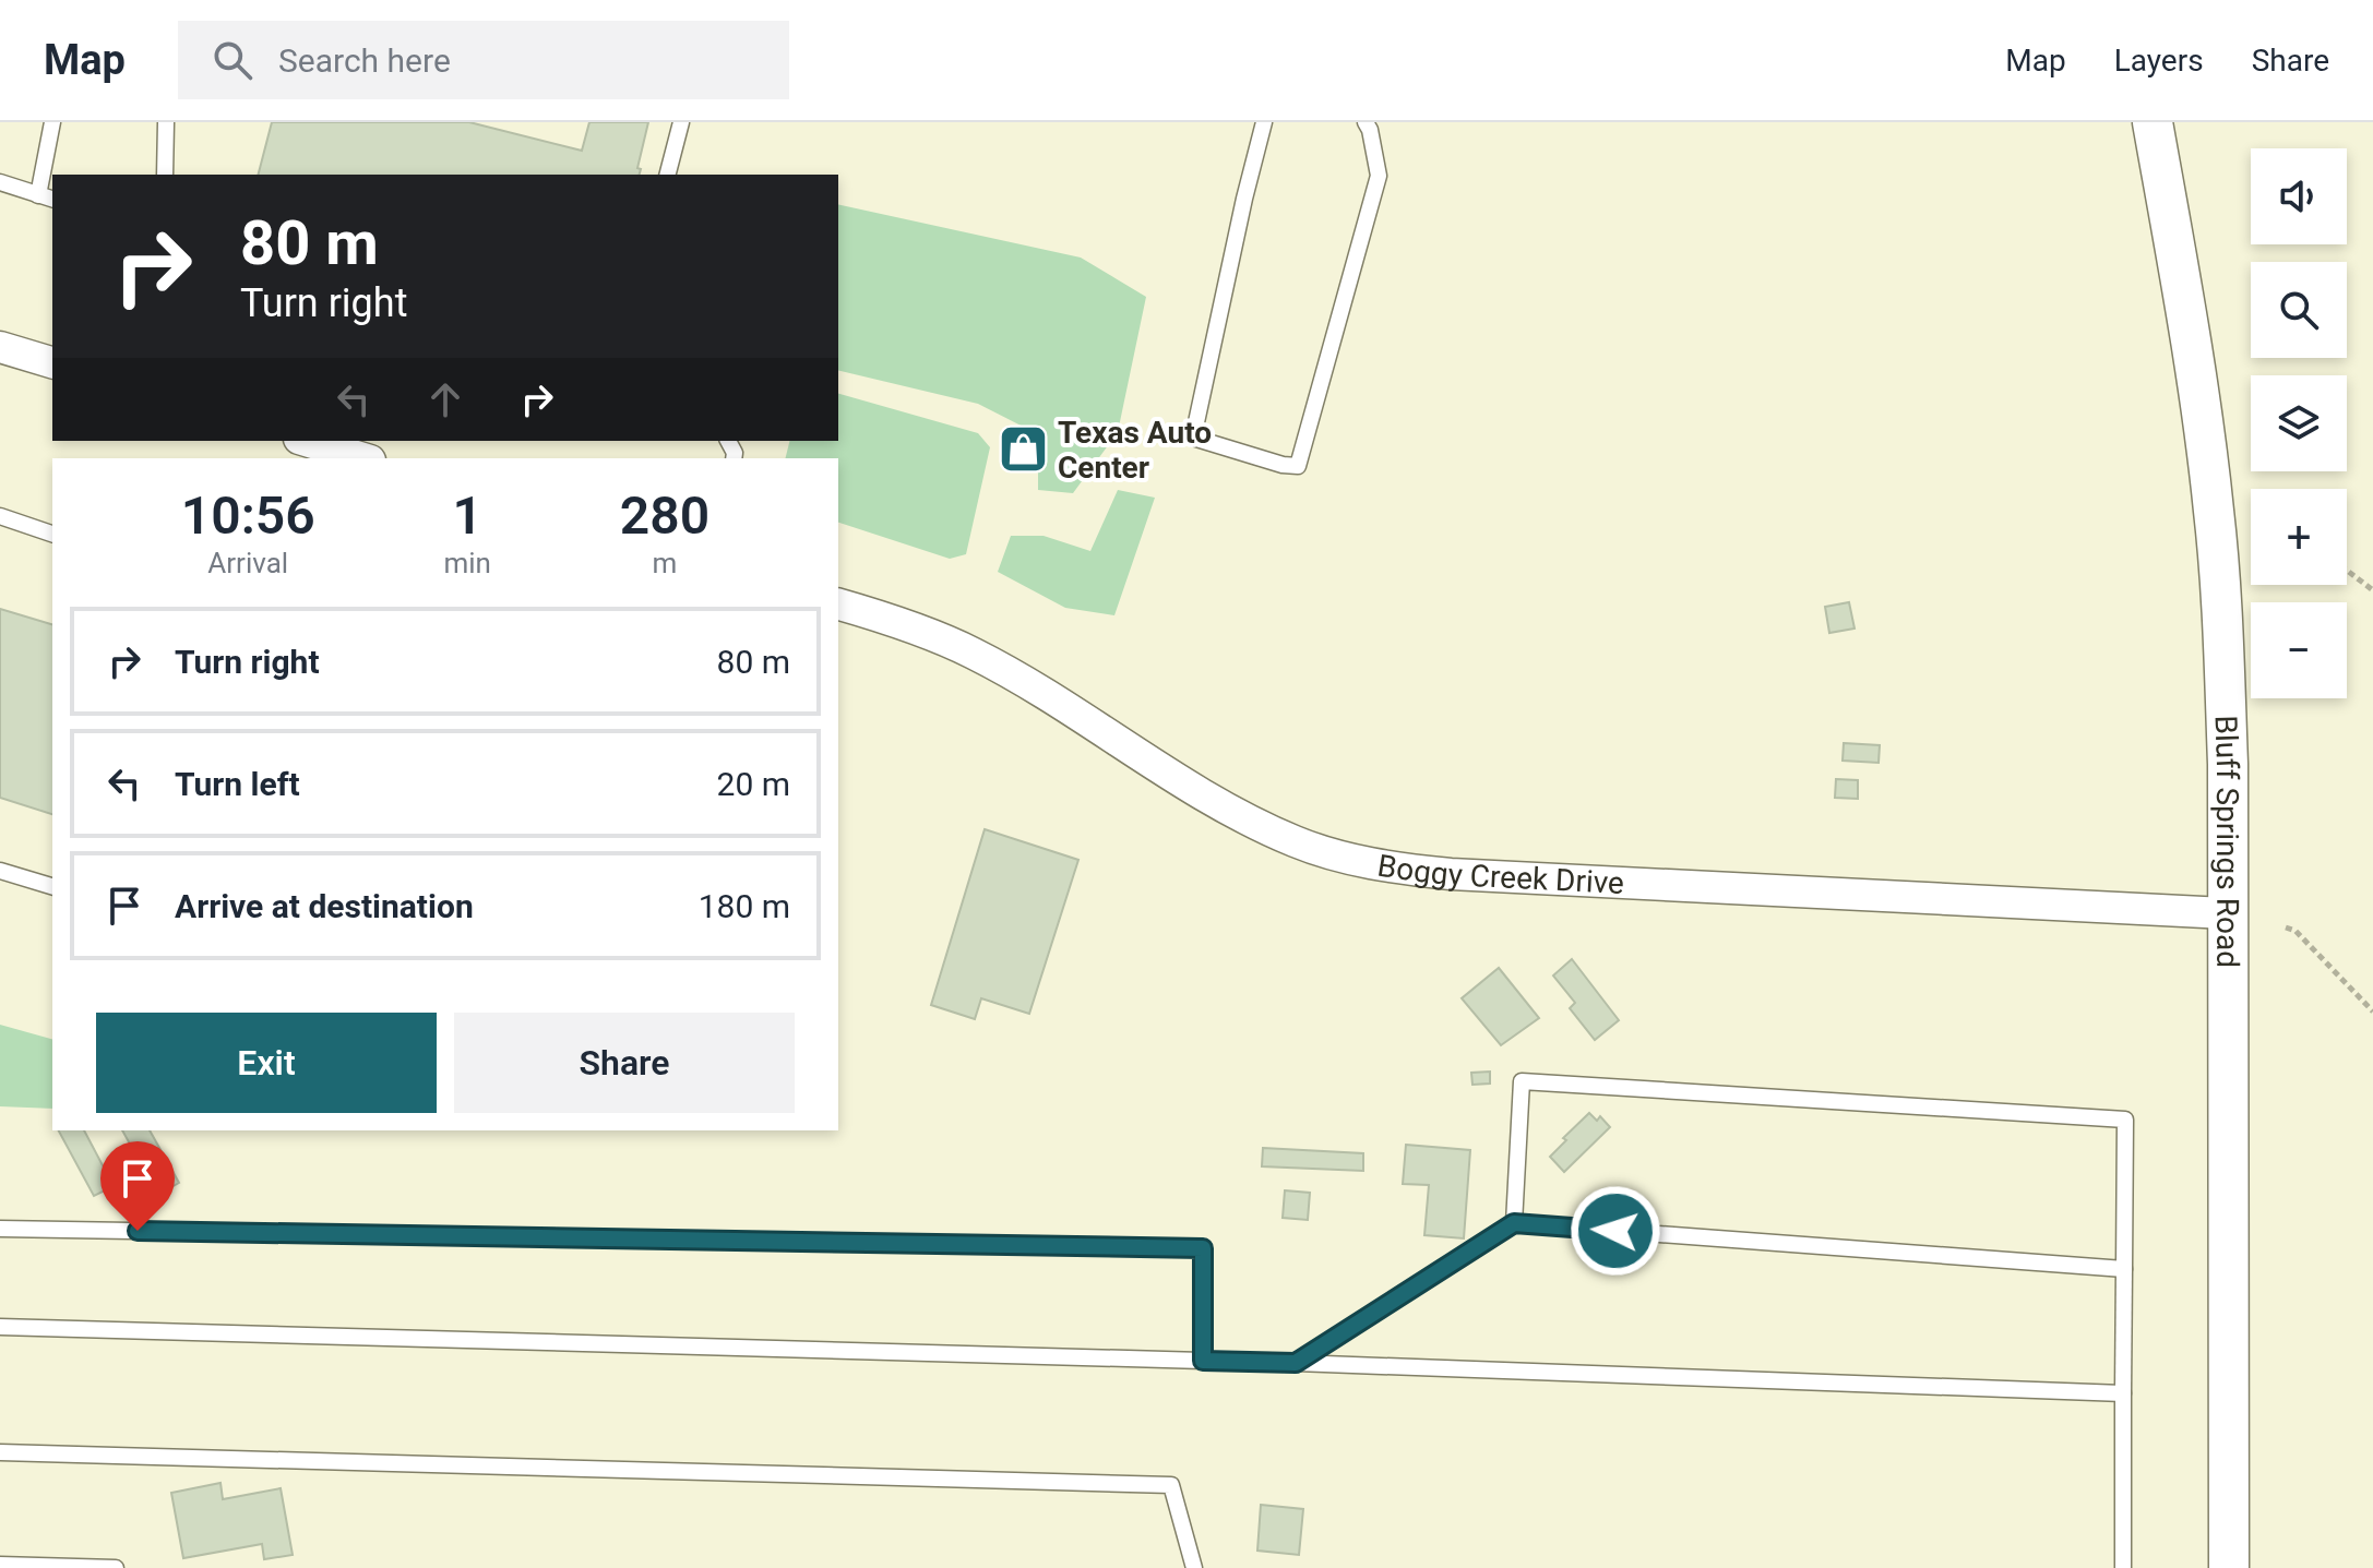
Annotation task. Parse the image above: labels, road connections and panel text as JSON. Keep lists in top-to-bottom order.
{
  "streets": {
    "street": ["Bluff Springs Road", "Boggy Creek Drive"]
  },
  "crossings": [
    ["Bluff Springs Road", "Boggy Creek Drive"]
  ],
  "places": {
    "shop": ["Texas Auto Center"]
  },
  "page": {
    "header": "Map",
    "search": "Search here",
    "nav": ["Map", "Layers", "Share"],
    "map_buttons": ["+", "−"],
    "turn": ["80 m", "Turn right"],
    "eta": [
      "10:56",
      "Arrival",
      "1",
      "min",
      "280",
      "m"
    ],
    "list": [
      {
        "name": "Turn right",
        "value": "80 m"
      },
      {
        "name": "Turn left",
        "value": "20 m"
      },
      {
        "name": "Arrive at destination",
        "value": "180 m"
      }
    ],
    "buttons": ["Exit", "Share"]
  }
}
